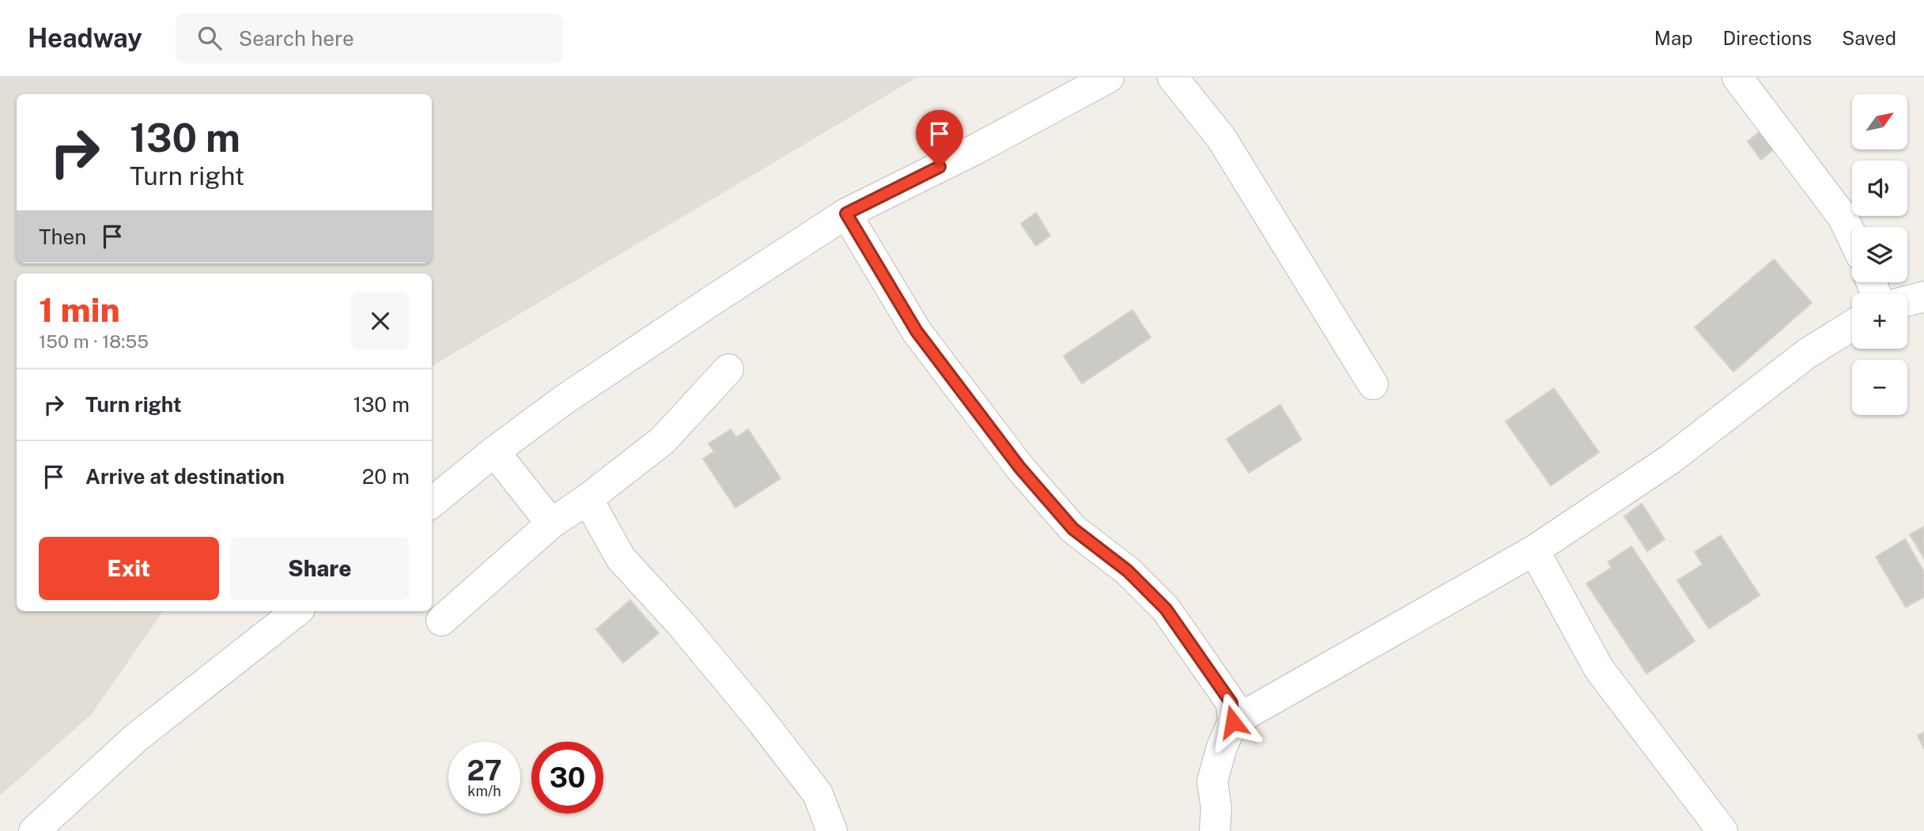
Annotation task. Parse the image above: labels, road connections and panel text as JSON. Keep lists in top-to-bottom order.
{
  "north": "top right",
  "page": {
    "header": "Headway",
    "search": "Search here",
    "nav": ["Map", "Directions", "Saved"],
    "map_buttons": ["+", "−"],
    "turn": ["130 m", "Turn right"],
    "then": "Then",
    "heading": ["1 min", "150 m · 18:55"],
    "list": [
      {
        "name": "Turn right",
        "value": "130 m"
      },
      {
        "name": "Arrive at destination",
        "value": "20 m"
      }
    ],
    "buttons": ["Exit", "Share"],
    "speed": "27 km/h",
    "limit": "30"
  }
}
